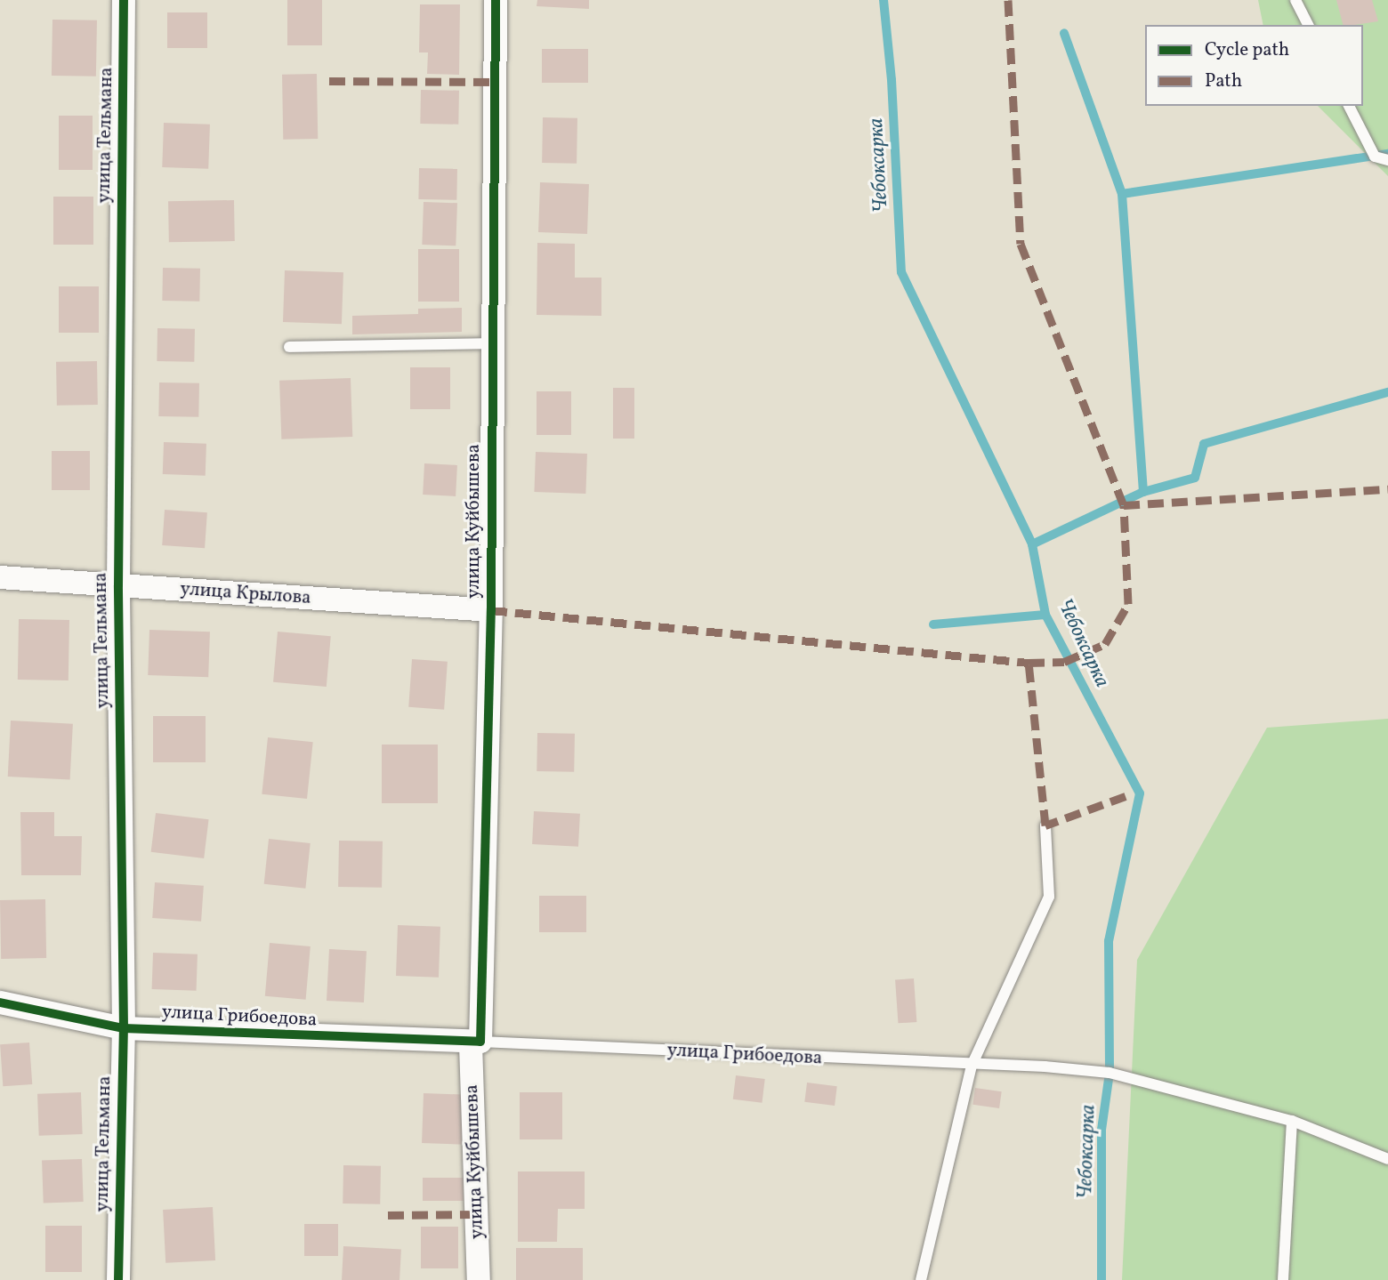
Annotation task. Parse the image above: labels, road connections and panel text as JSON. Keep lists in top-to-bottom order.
{
  "streets": {
    "street": [
      "улица Тельмана",
      "улица Куйбышева",
      "улица Крылова",
      "улица Грибоедова"
    ]
  },
  "crossings": [
    ["улица Тельмана", "улица Крылова"],
    ["улица Тельмана", "улица Грибоедова"],
    ["улица Куйбышева", "улица Крылова"],
    ["улица Куйбышева", "улица Грибоедова"]
  ],
  "water": ["Чебоксарка"],
  "legend": ["Cycle path", "Path"]
}
